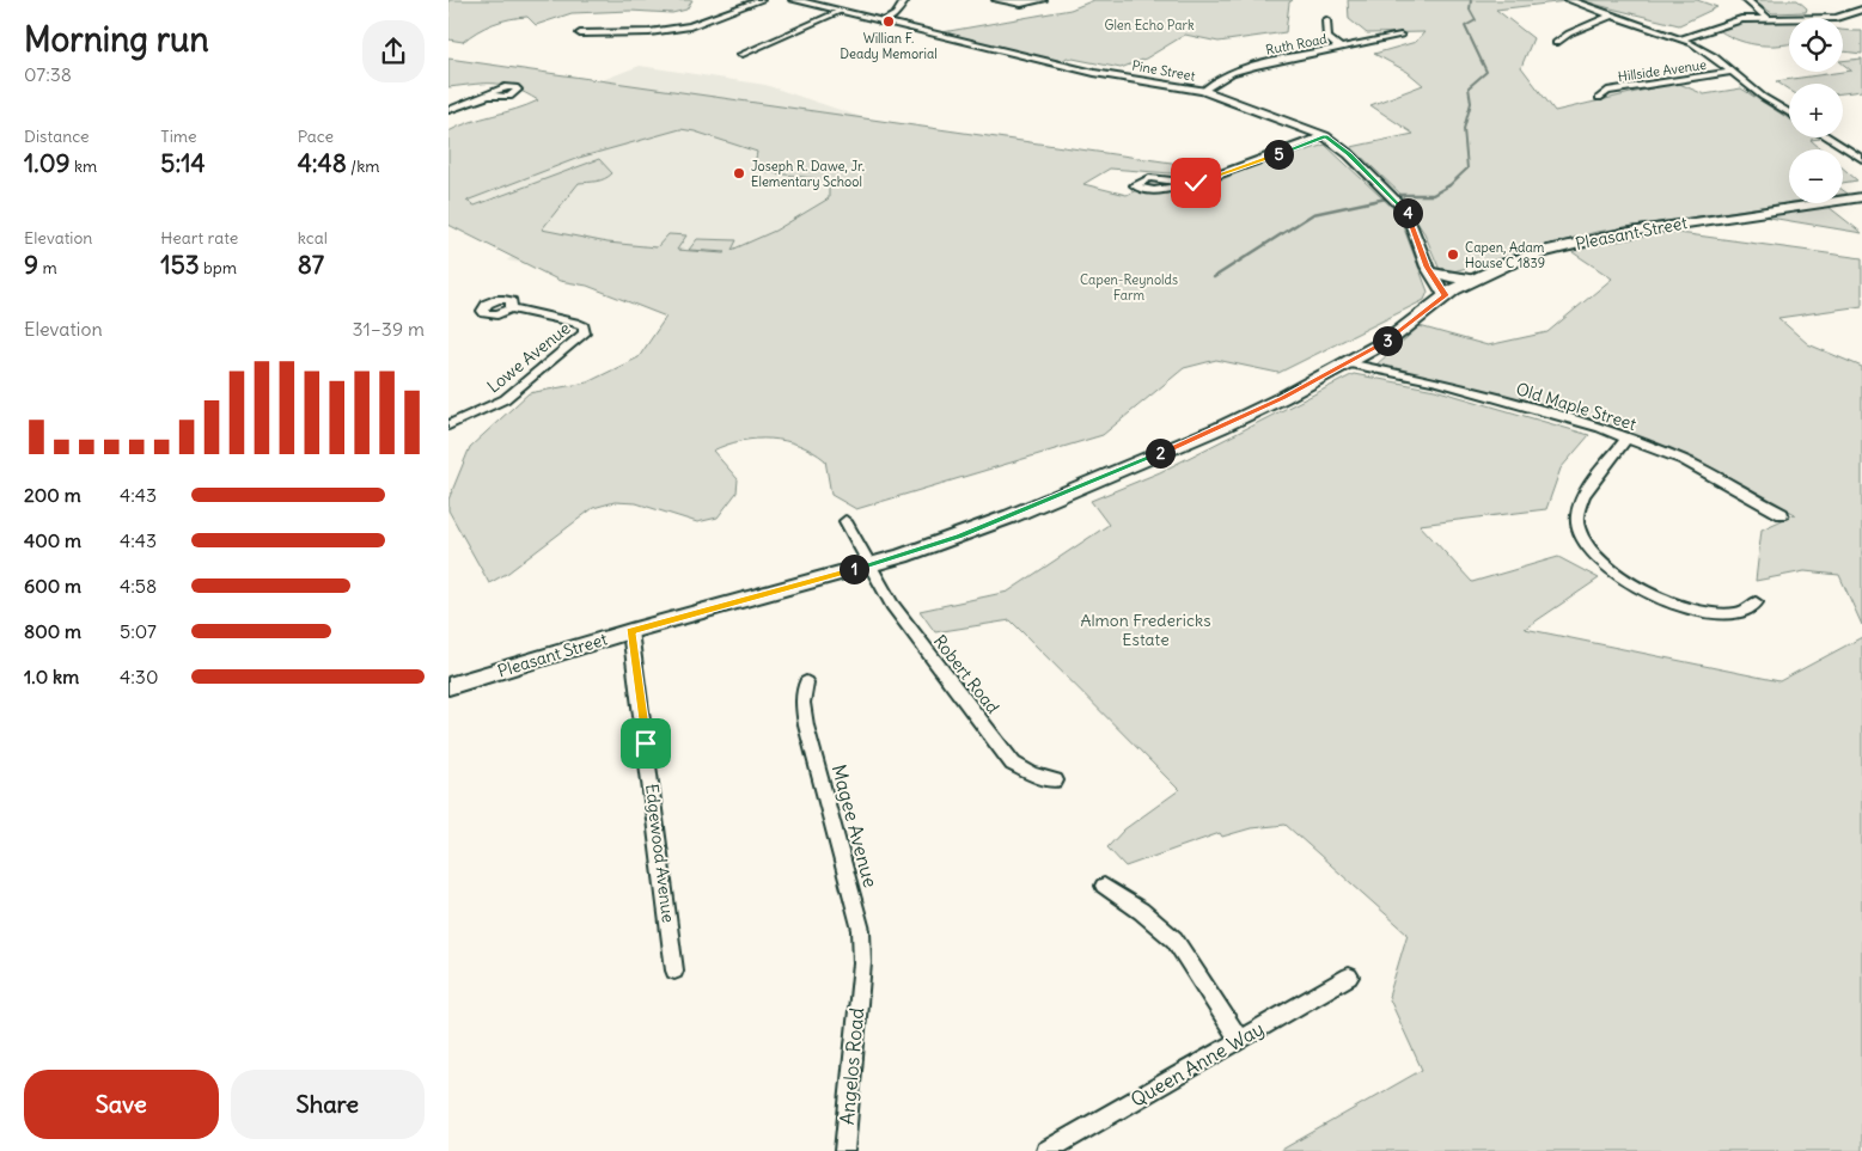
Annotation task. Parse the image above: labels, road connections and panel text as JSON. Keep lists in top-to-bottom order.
{
  "streets": {
    "main road": ["Pleasant Street"],
    "street": [
      "Ruth Road",
      "Pine Street",
      "Hillside Avenue",
      "Lowe Avenue",
      "Old Maple Street",
      "Robert Road",
      "Magee Avenue",
      "Edgewood Avenue",
      "Queen Anne Way",
      "Angelos Road"
    ]
  },
  "crossings": [
    ["Ruth Road", "Pine Street"],
    ["Pine Street", "Pleasant Street"],
    ["Pleasant Street", "Old Maple Street"],
    ["Pleasant Street", "Robert Road"],
    ["Pleasant Street", "Edgewood Avenue"],
    ["Magee Avenue", "Angelos Road"]
  ],
  "parks": ["Glen Echo Park", "Capen-Reynolds Farm", "Almon Fredericks Estate"],
  "places": ["Willian F. Deady Memorial", "Joseph R. Dawe, Jr. Elementary School", "Capen, Adam House C 1839"],
  "page": {
    "heading": ["Morning run", "07:38"],
    "map_buttons": ["+", "−"],
    "stats": [
      ["Distance", "1.09 km"],
      ["Time", "5:14"],
      ["Pace", "4:48 /km"],
      ["Elevation", "9 m"],
      ["Heart rate", "153 bpm"],
      ["kcal", "87"]
    ],
    "pins": [
      "5",
      "4",
      "3",
      "2",
      "1"
    ],
    "chart": ["Elevation", "31–39 m"],
    "list": [
      {
        "name": "200 m",
        "note": "4:43"
      },
      {
        "name": "400 m",
        "note": "4:43"
      },
      {
        "name": "600 m",
        "note": "4:58"
      },
      {
        "name": "800 m",
        "note": "5:07"
      },
      {
        "name": "1.0 km",
        "note": "4:30"
      }
    ],
    "buttons": ["Save", "Share"]
  }
}
